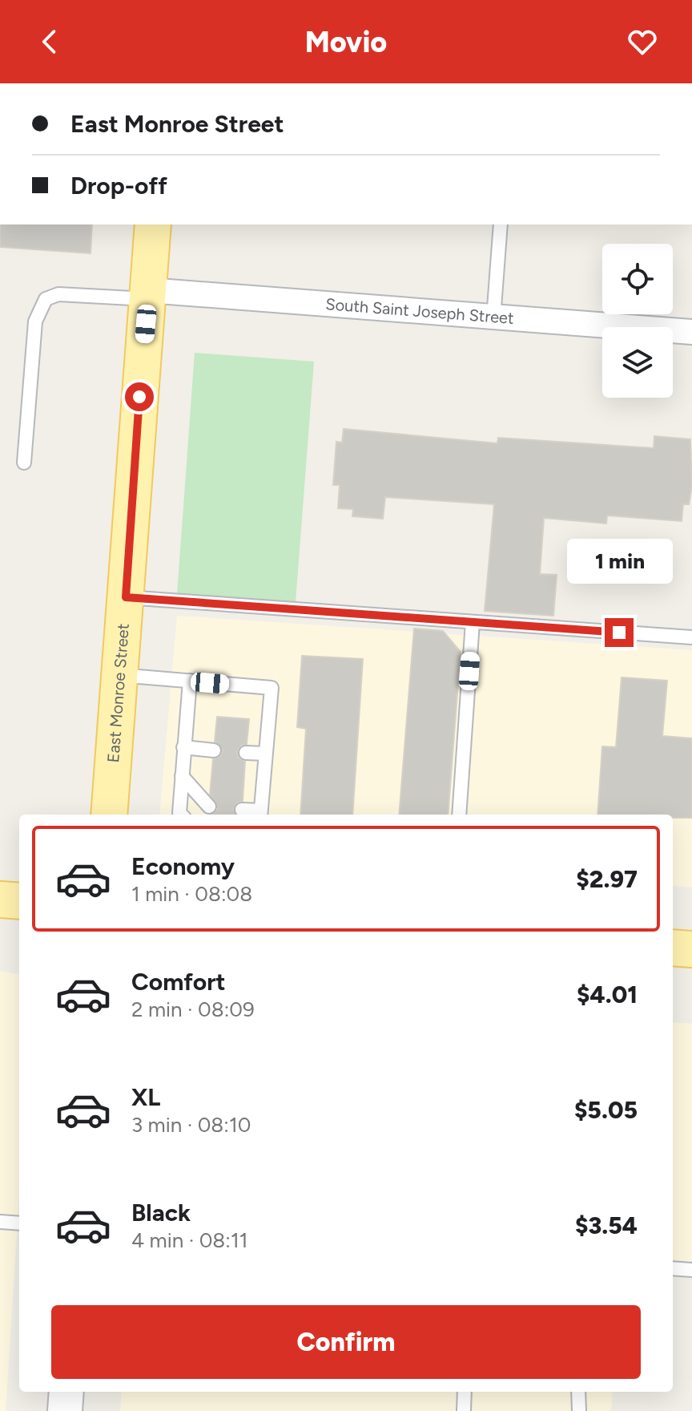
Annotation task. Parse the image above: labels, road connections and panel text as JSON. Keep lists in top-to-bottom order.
{
  "streets": {
    "main road": ["East Monroe Street"],
    "street": ["South Saint Joseph Street"]
  },
  "crossings": [
    ["South Saint Joseph Street", "East Monroe Street"]
  ],
  "page": {
    "header": "Movio",
    "banner": ["East Monroe Street", "Drop-off"],
    "bubble": "1 min",
    "list": [
      {
        "name": "Economy",
        "note": "1 min · 08:08",
        "value": "$2.97"
      },
      {
        "name": "Comfort",
        "note": "2 min · 08:09",
        "value": "$4.01"
      },
      {
        "name": "XL",
        "note": "3 min · 08:10",
        "value": "$5.05"
      },
      {
        "name": "Black",
        "note": "4 min · 08:11",
        "value": "$3.54"
      }
    ],
    "buttons": "Confirm"
  }
}
